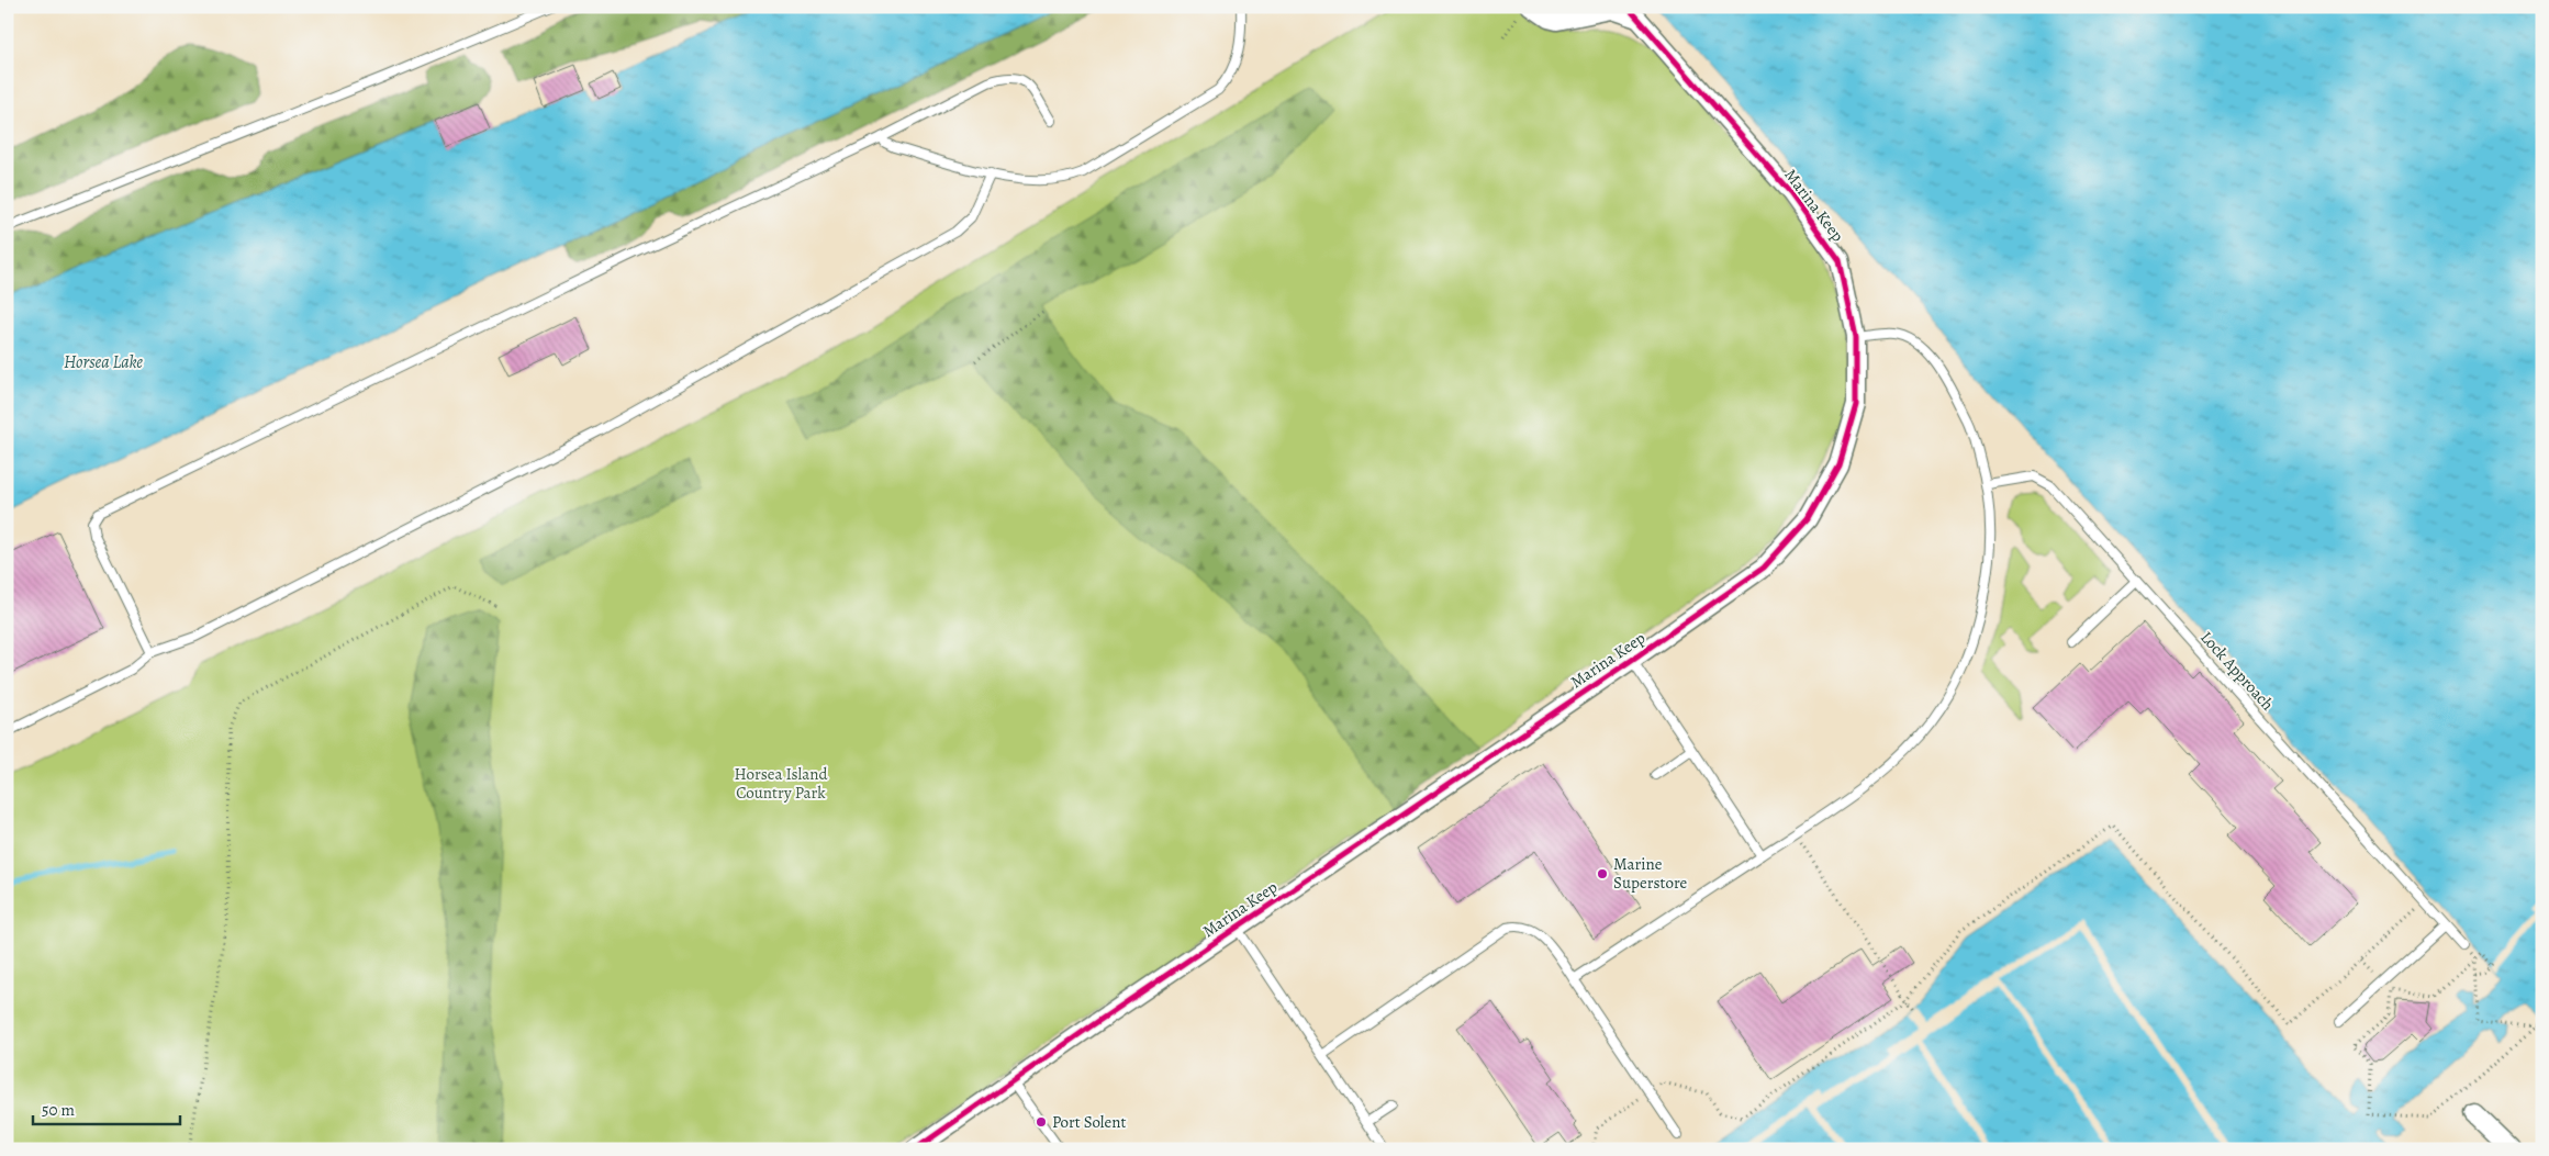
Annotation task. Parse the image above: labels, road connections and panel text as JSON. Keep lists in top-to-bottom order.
{
  "streets": {
    "street": ["Marina Keep"],
    "lane": ["Lock Approach"]
  },
  "water": ["Horsea Lake"],
  "parks": ["Horsea Island Country Park"],
  "places": ["Marine Superstore", "Port Solent"],
  "scale_bar": "50 m"
}
